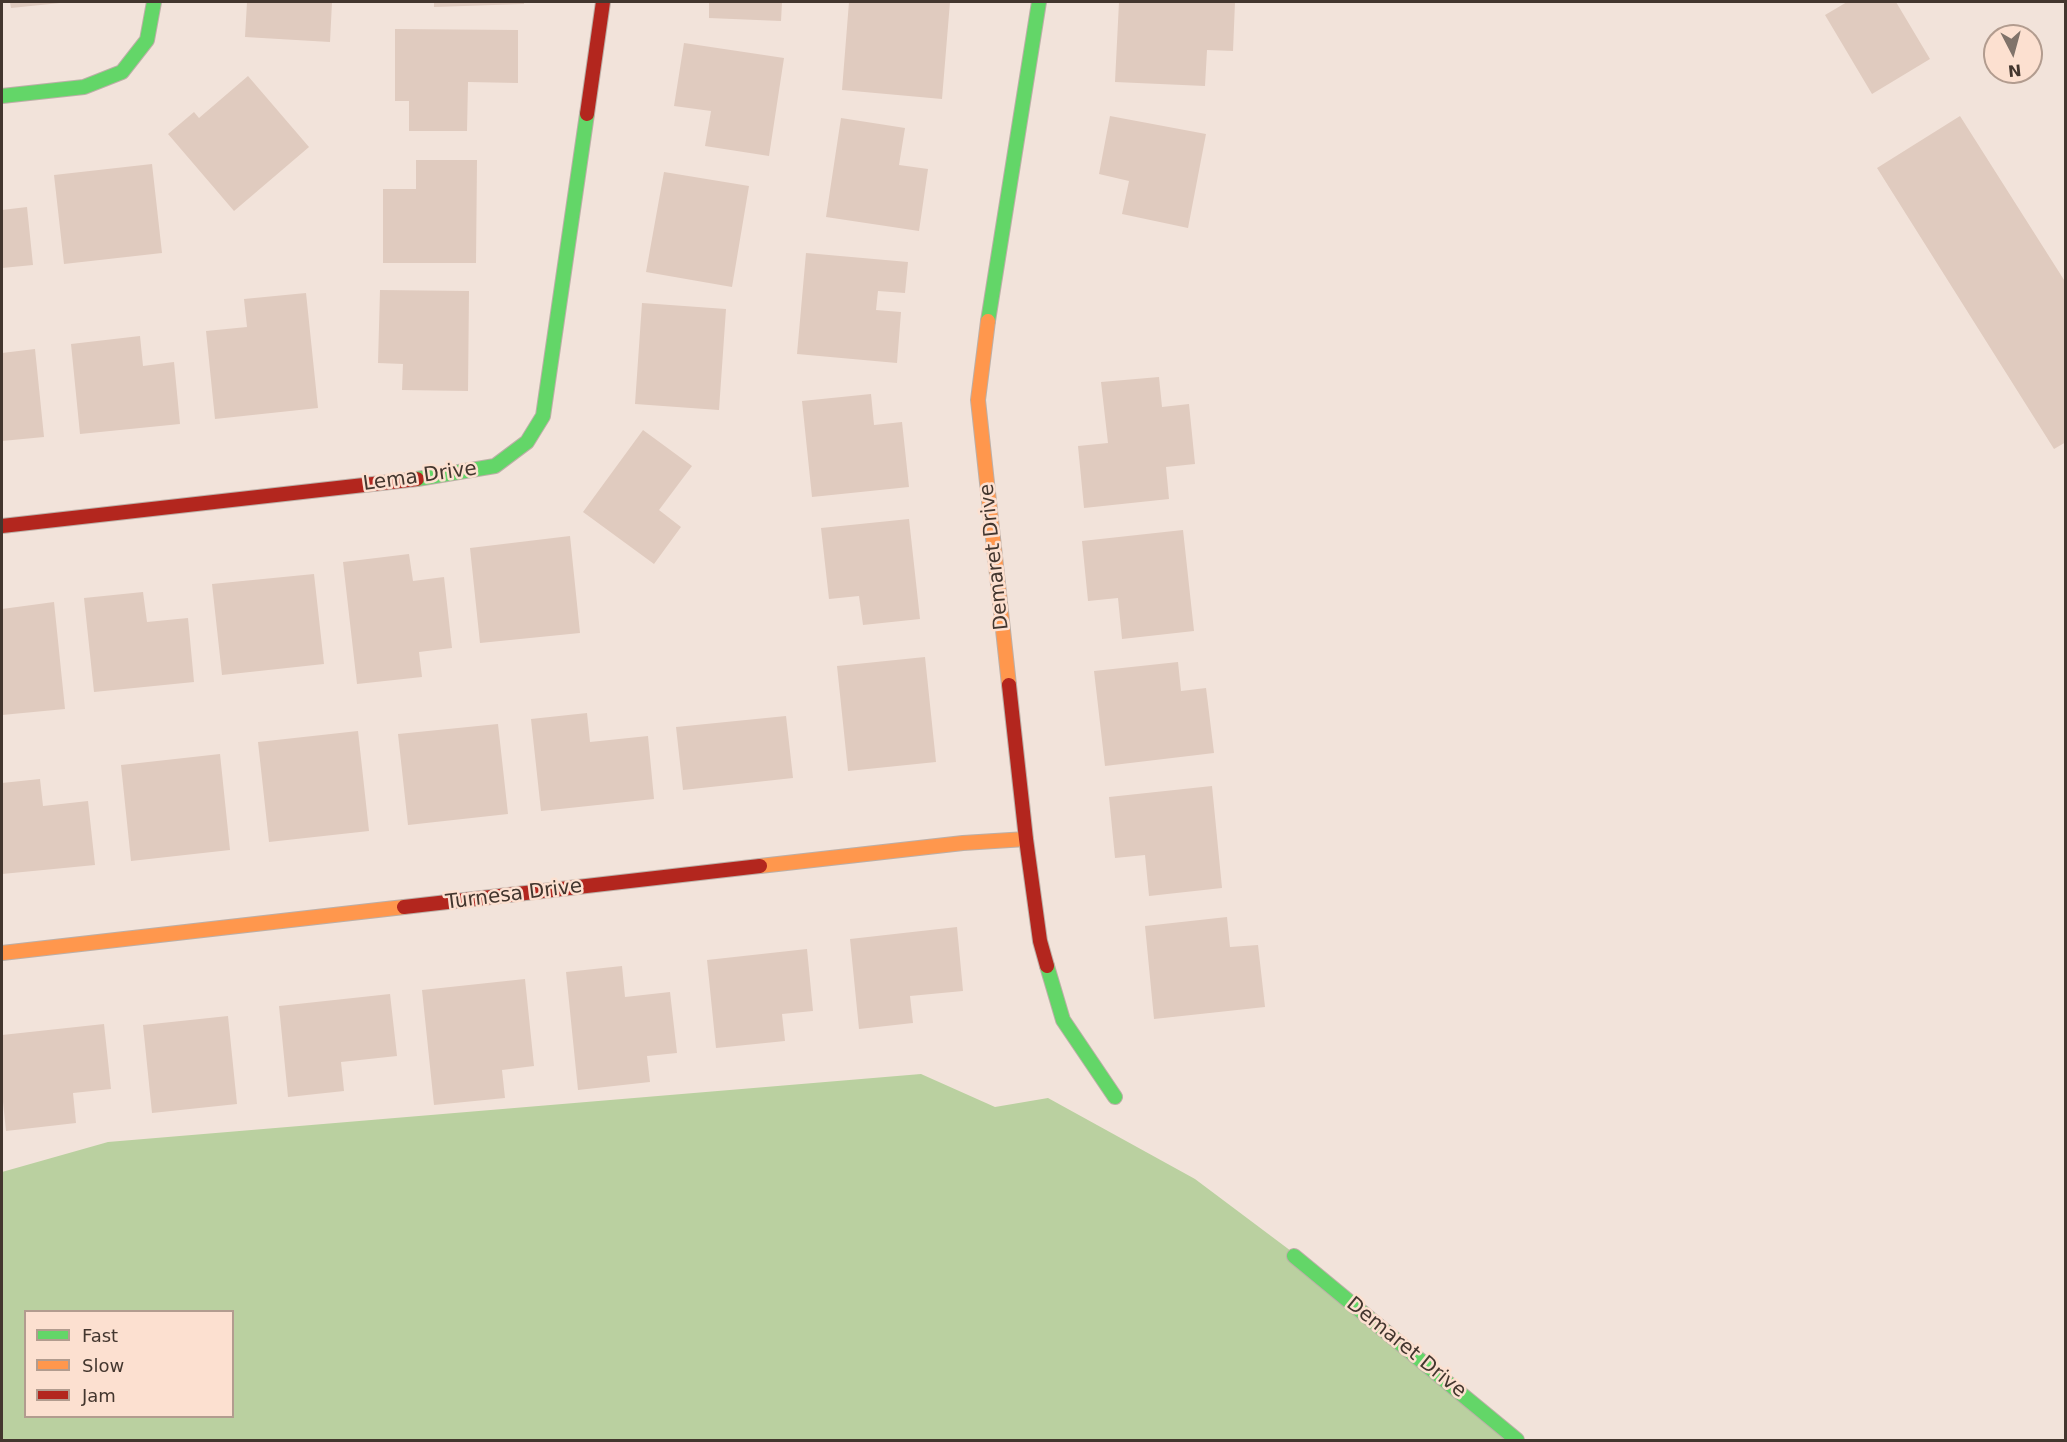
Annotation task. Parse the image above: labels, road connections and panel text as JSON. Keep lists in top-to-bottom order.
{
  "streets": {
    "street": ["Lema Drive", "Demaret Drive", "Turnesa Drive"]
  },
  "crossings": [
    ["Demaret Drive", "Turnesa Drive"]
  ],
  "legend": ["Fast", "Slow", "Jam"],
  "north": "bottom"
}
